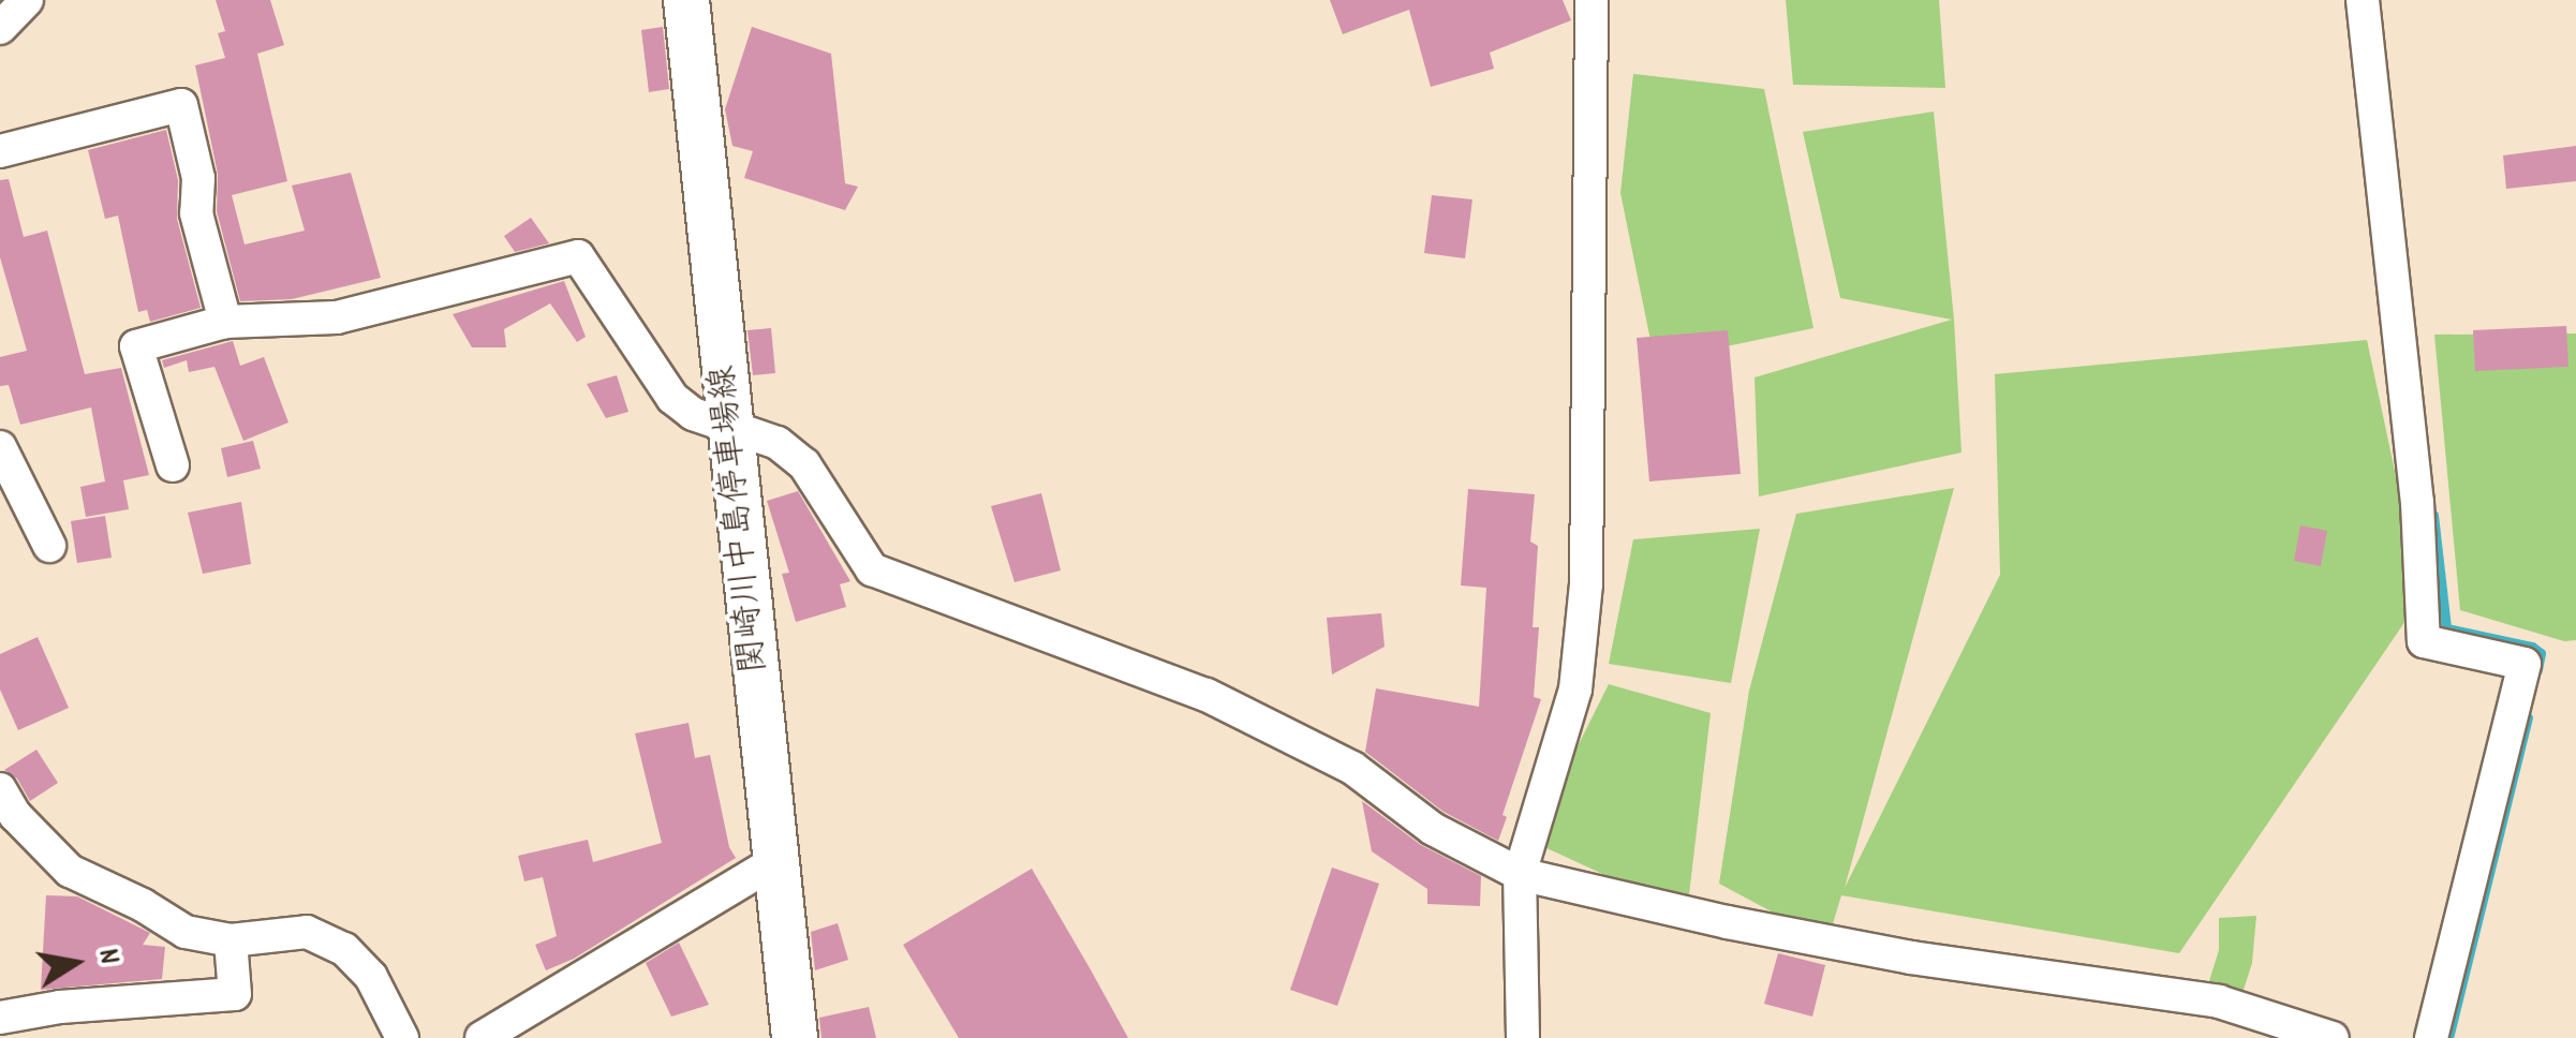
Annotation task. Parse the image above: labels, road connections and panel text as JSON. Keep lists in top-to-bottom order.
{
  "streets": {
    "main road": ["関崎川中島停車場線"]
  },
  "north": "right"
}
